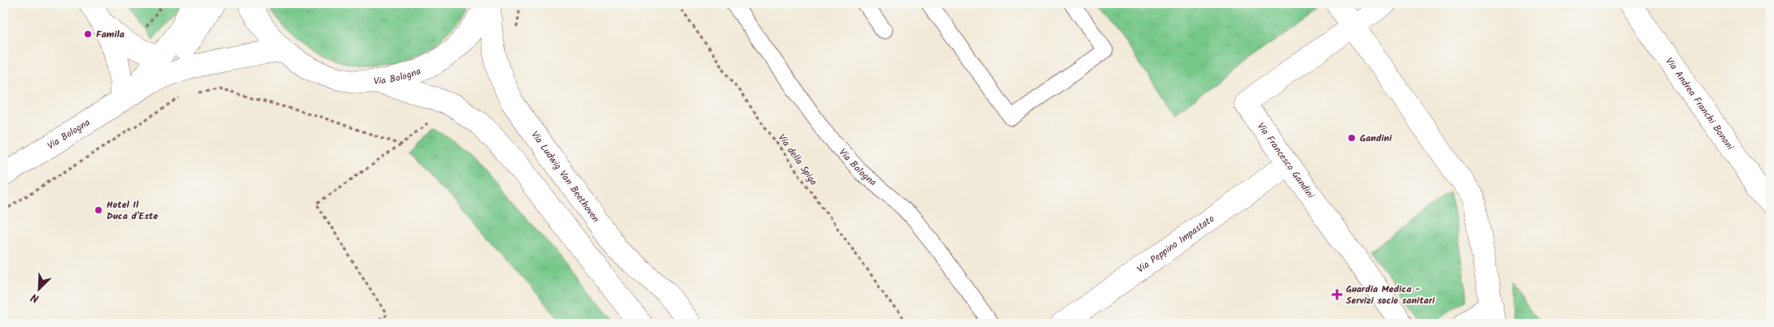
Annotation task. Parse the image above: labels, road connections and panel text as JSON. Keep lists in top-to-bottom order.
{
  "streets": {
    "street": [
      "Via Bologna",
      "Via Andrea Franchi Bononi",
      "Via Francesco Gandini",
      "Via Ludwig Van Beethoven",
      "Via Peppino Impastato"
    ],
    "path": ["Via della Spiga"]
  },
  "crossings": [
    ["Via Bologna", "Via Ludwig Van Beethoven"],
    ["Via Francesco Gandini", "Via Peppino Impastato"]
  ],
  "places": {
    "other": ["Famila", "Gandini", "Hotel Il Duca d'Este"],
    "health": ["Guardia Medica - Servizi socio sanitari"]
  },
  "north": "bottom left"
}
